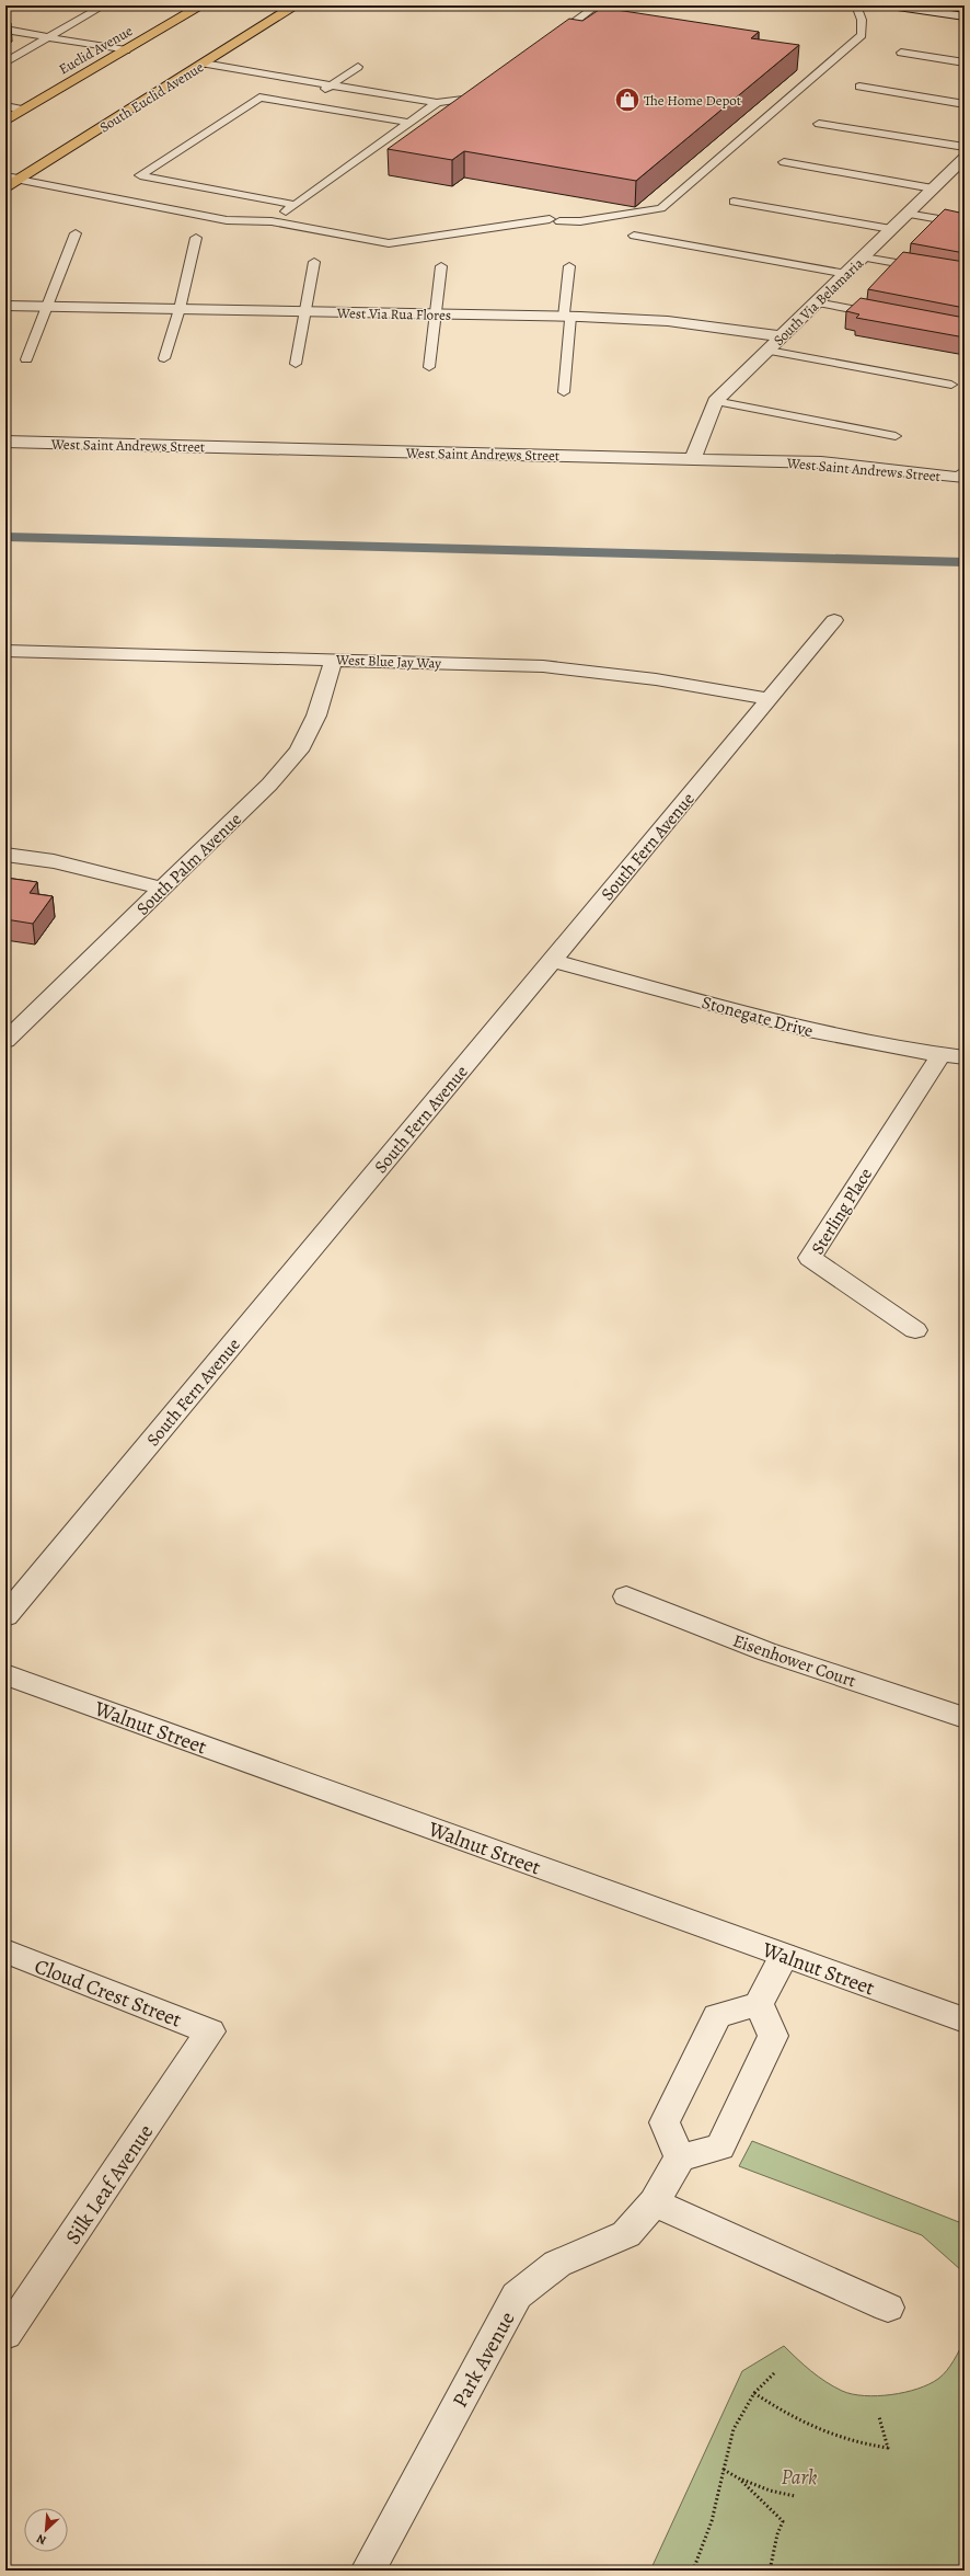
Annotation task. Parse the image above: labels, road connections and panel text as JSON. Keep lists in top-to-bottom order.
{
  "streets": {
    "main road": ["Euclid Avenue", "South Euclid Avenue"],
    "street": [
      "South Via Belamaria",
      "West Via Rua Flores",
      "West Saint Andrews Street",
      "West Blue Jay Way",
      "South Fern Avenue",
      "South Palm Avenue",
      "Stonegate Drive",
      "Sterling Place",
      "Eisenhower Court",
      "Walnut Street",
      "Cloud Crest Street",
      "Silk Leaf Avenue",
      "Park Avenue"
    ]
  },
  "crossings": [
    ["South Via Belamaria", "West Via Rua Flores"],
    ["South Via Belamaria", "West Saint Andrews Street"],
    ["West Blue Jay Way", "South Fern Avenue"],
    ["West Blue Jay Way", "South Palm Avenue"],
    ["South Fern Avenue", "Stonegate Drive"],
    ["Stonegate Drive", "Sterling Place"],
    ["Cloud Crest Street", "Silk Leaf Avenue"]
  ],
  "parks": ["Park"],
  "places": {
    "shop": ["The Home Depot"]
  },
  "north": "bottom left"
}
